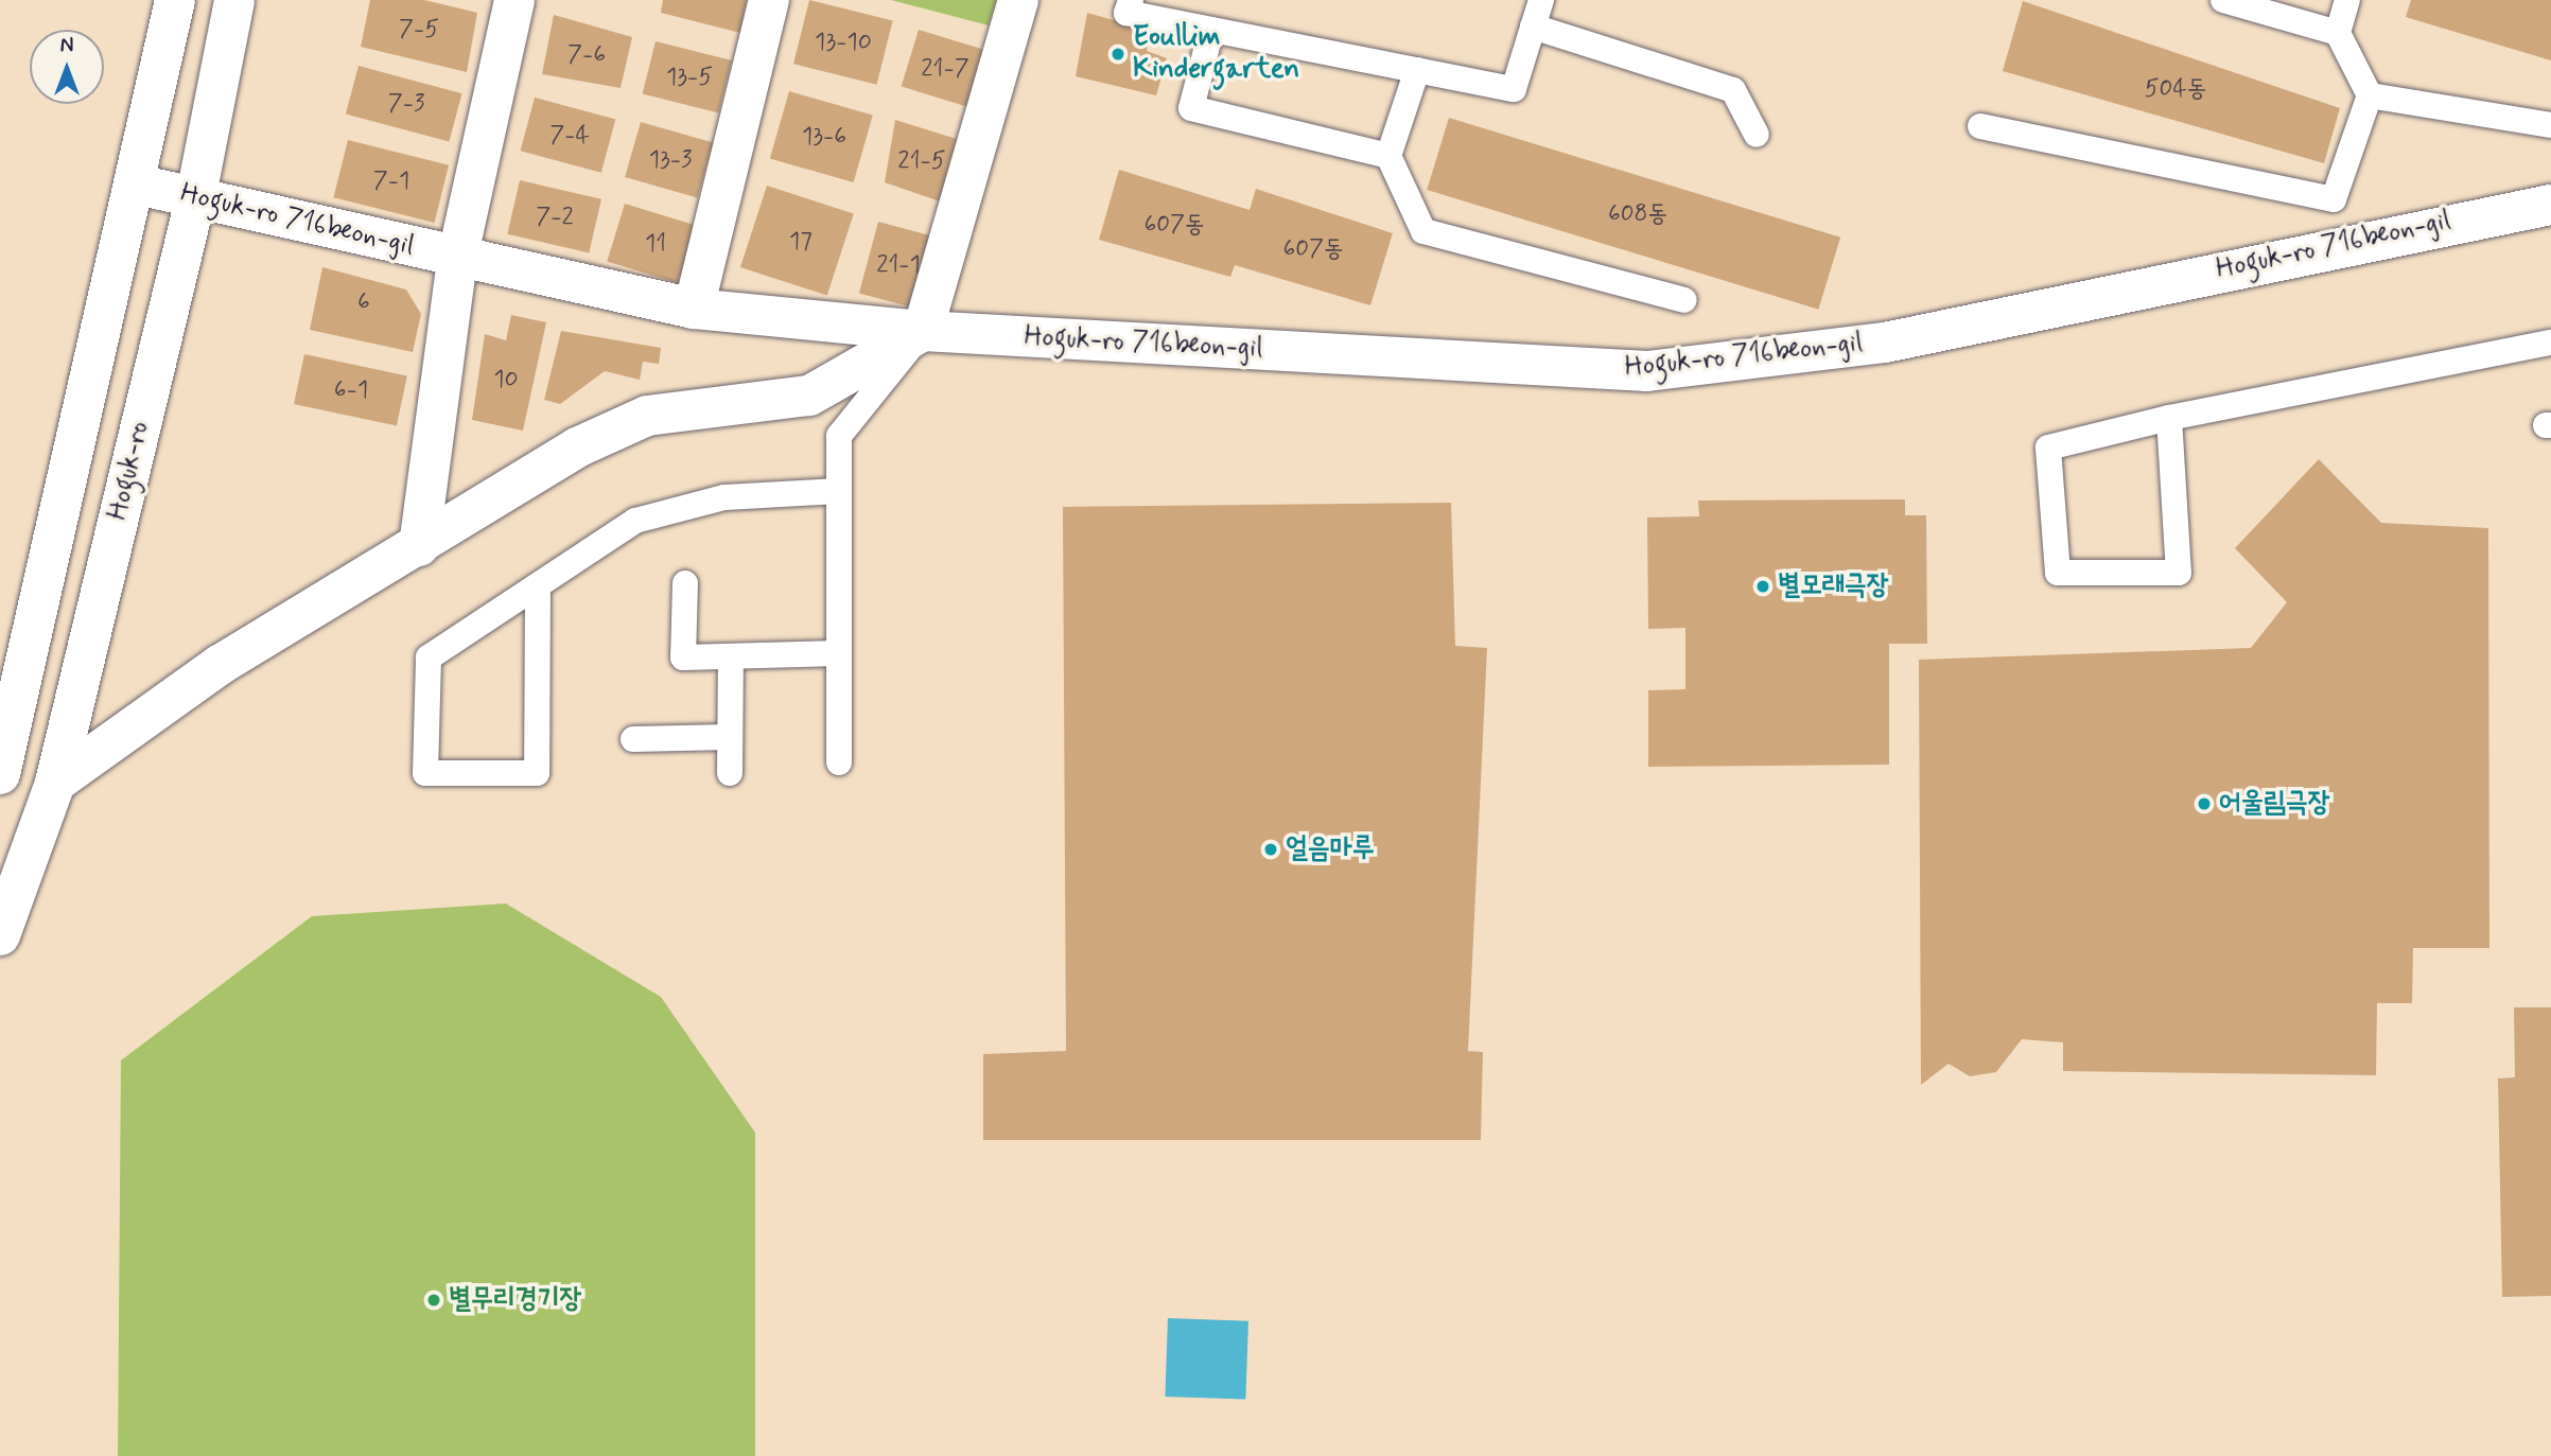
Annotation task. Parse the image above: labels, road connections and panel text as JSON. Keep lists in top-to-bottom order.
{
  "streets": {
    "street": ["Hoguk-ro 716beon-gil", "Hoguk-ro"]
  },
  "crossings": [
    ["Hoguk-ro 716beon-gil", "Hoguk-ro"]
  ],
  "places": [
    "Eoullim Kindergarten",
    "별모래극장",
    "어울림극장",
    "얼음마루",
    "별무리경기장"
  ],
  "house_numbers": [
    "7-5",
    "13-10",
    "7-6",
    "21-7",
    "13-5",
    "504동",
    "7-3",
    "7-4",
    "13-6",
    "13-3",
    "21-5",
    "7-1",
    "608동",
    "7-2",
    "607동",
    "17",
    "11",
    "607동",
    "21-1",
    "6",
    "10",
    "6-1"
  ],
  "north": "top"
}
